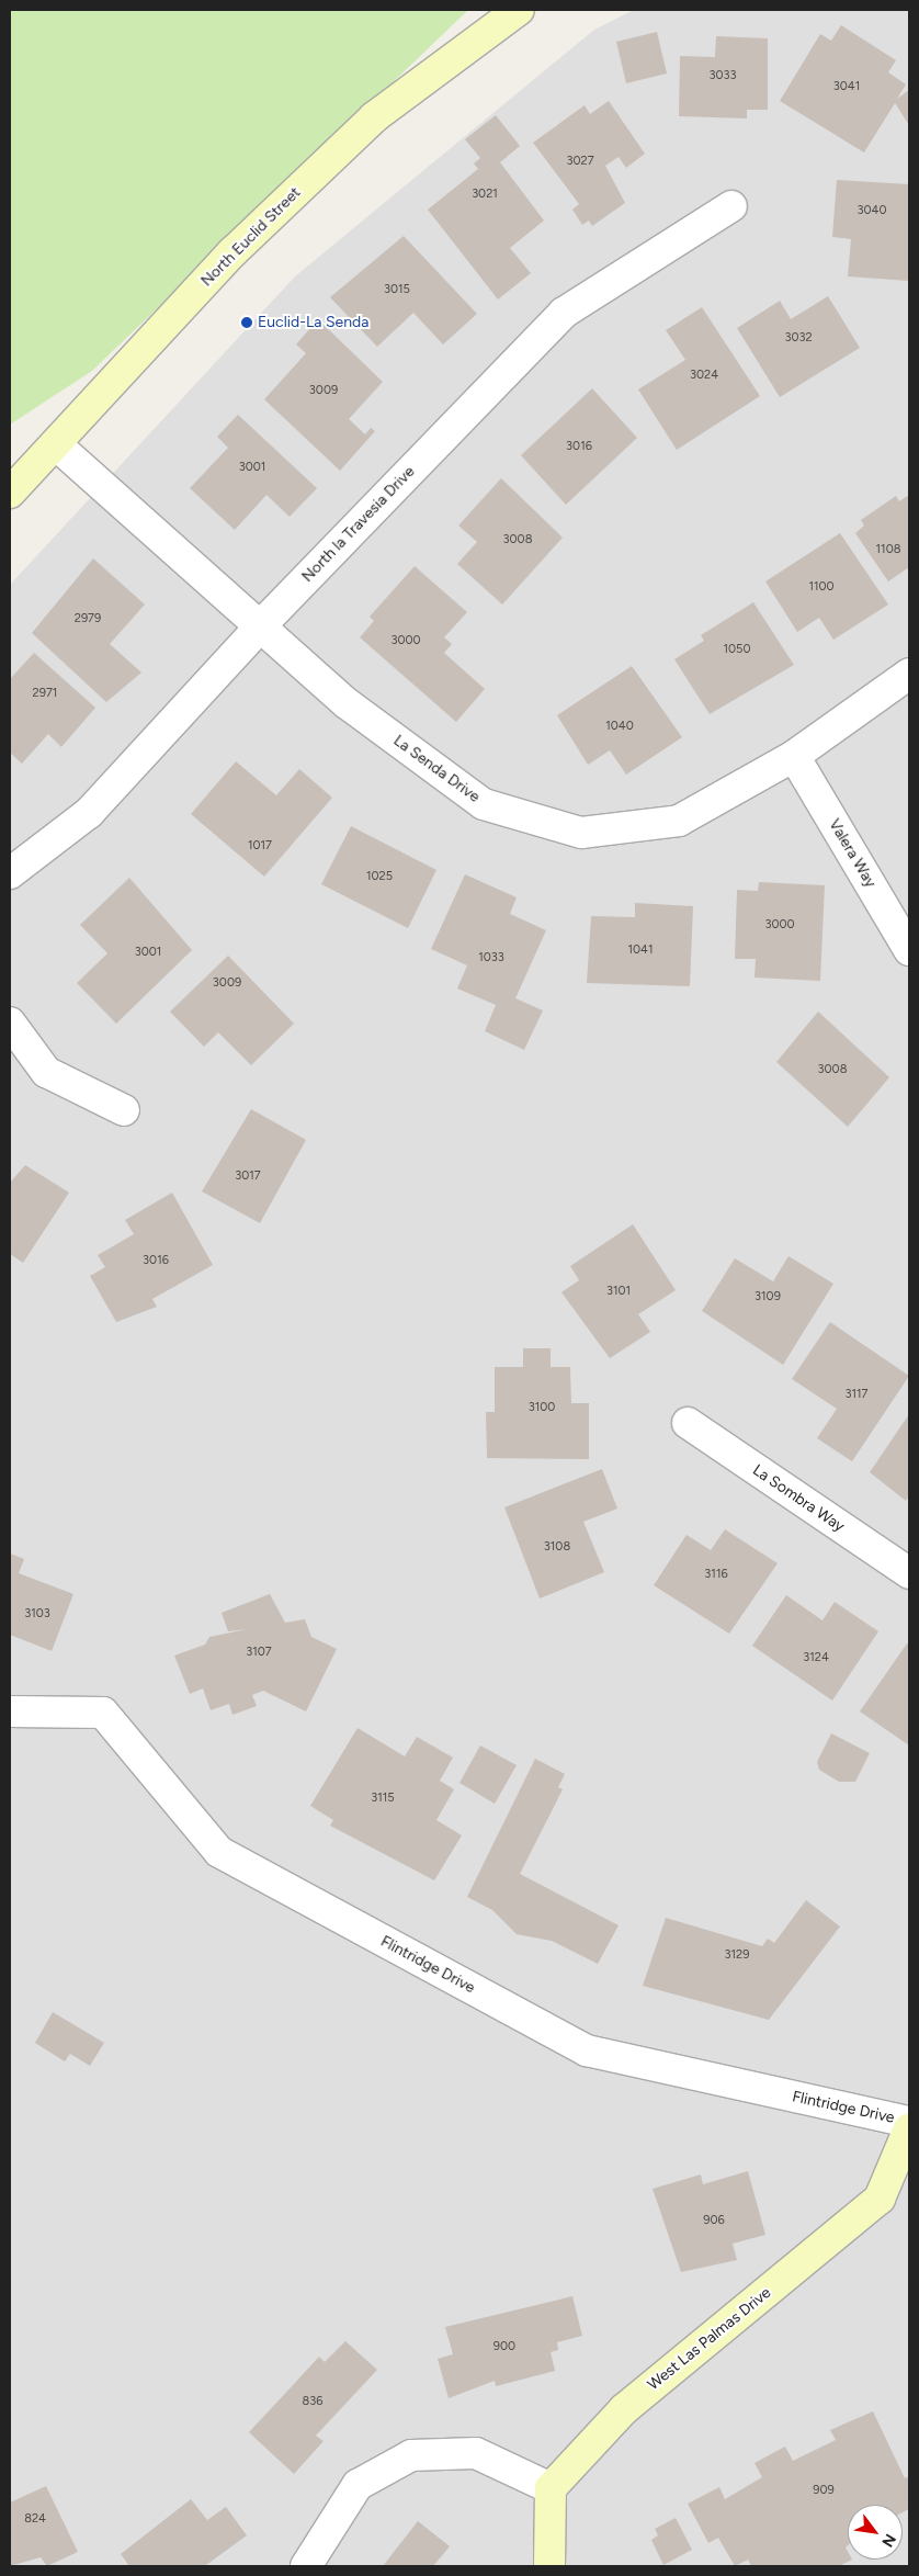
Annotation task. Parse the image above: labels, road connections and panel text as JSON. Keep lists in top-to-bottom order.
{
  "streets": {
    "main road": ["North Euclid Street", "West Las Palmas Drive"],
    "street": [
      "North la Travesia Drive",
      "La Senda Drive",
      "Valera Way",
      "La Sombra Way",
      "Flintridge Drive"
    ]
  },
  "crossings": [
    ["North Euclid Street", "La Senda Drive"],
    ["North la Travesia Drive", "La Senda Drive"],
    ["La Senda Drive", "Valera Way"]
  ],
  "places": ["Euclid-La Senda"],
  "house_numbers": [
    "3033",
    "3041",
    "3027",
    "3021",
    "3040",
    "3015",
    "3032",
    "3024",
    "3009",
    "3016",
    "3001",
    "3008",
    "1108",
    "1100",
    "2979",
    "3000",
    "1050",
    "2971",
    "1040",
    "1017",
    "1025",
    "3000",
    "1041",
    "3001",
    "1033",
    "3009",
    "3008",
    "3017",
    "3016",
    "3101",
    "3109",
    "3117",
    "3100",
    "3108",
    "3116",
    "3103",
    "3107",
    "3124",
    "3115",
    "3129",
    "906",
    "900",
    "836",
    "909",
    "824"
  ],
  "north": "bottom right"
}
